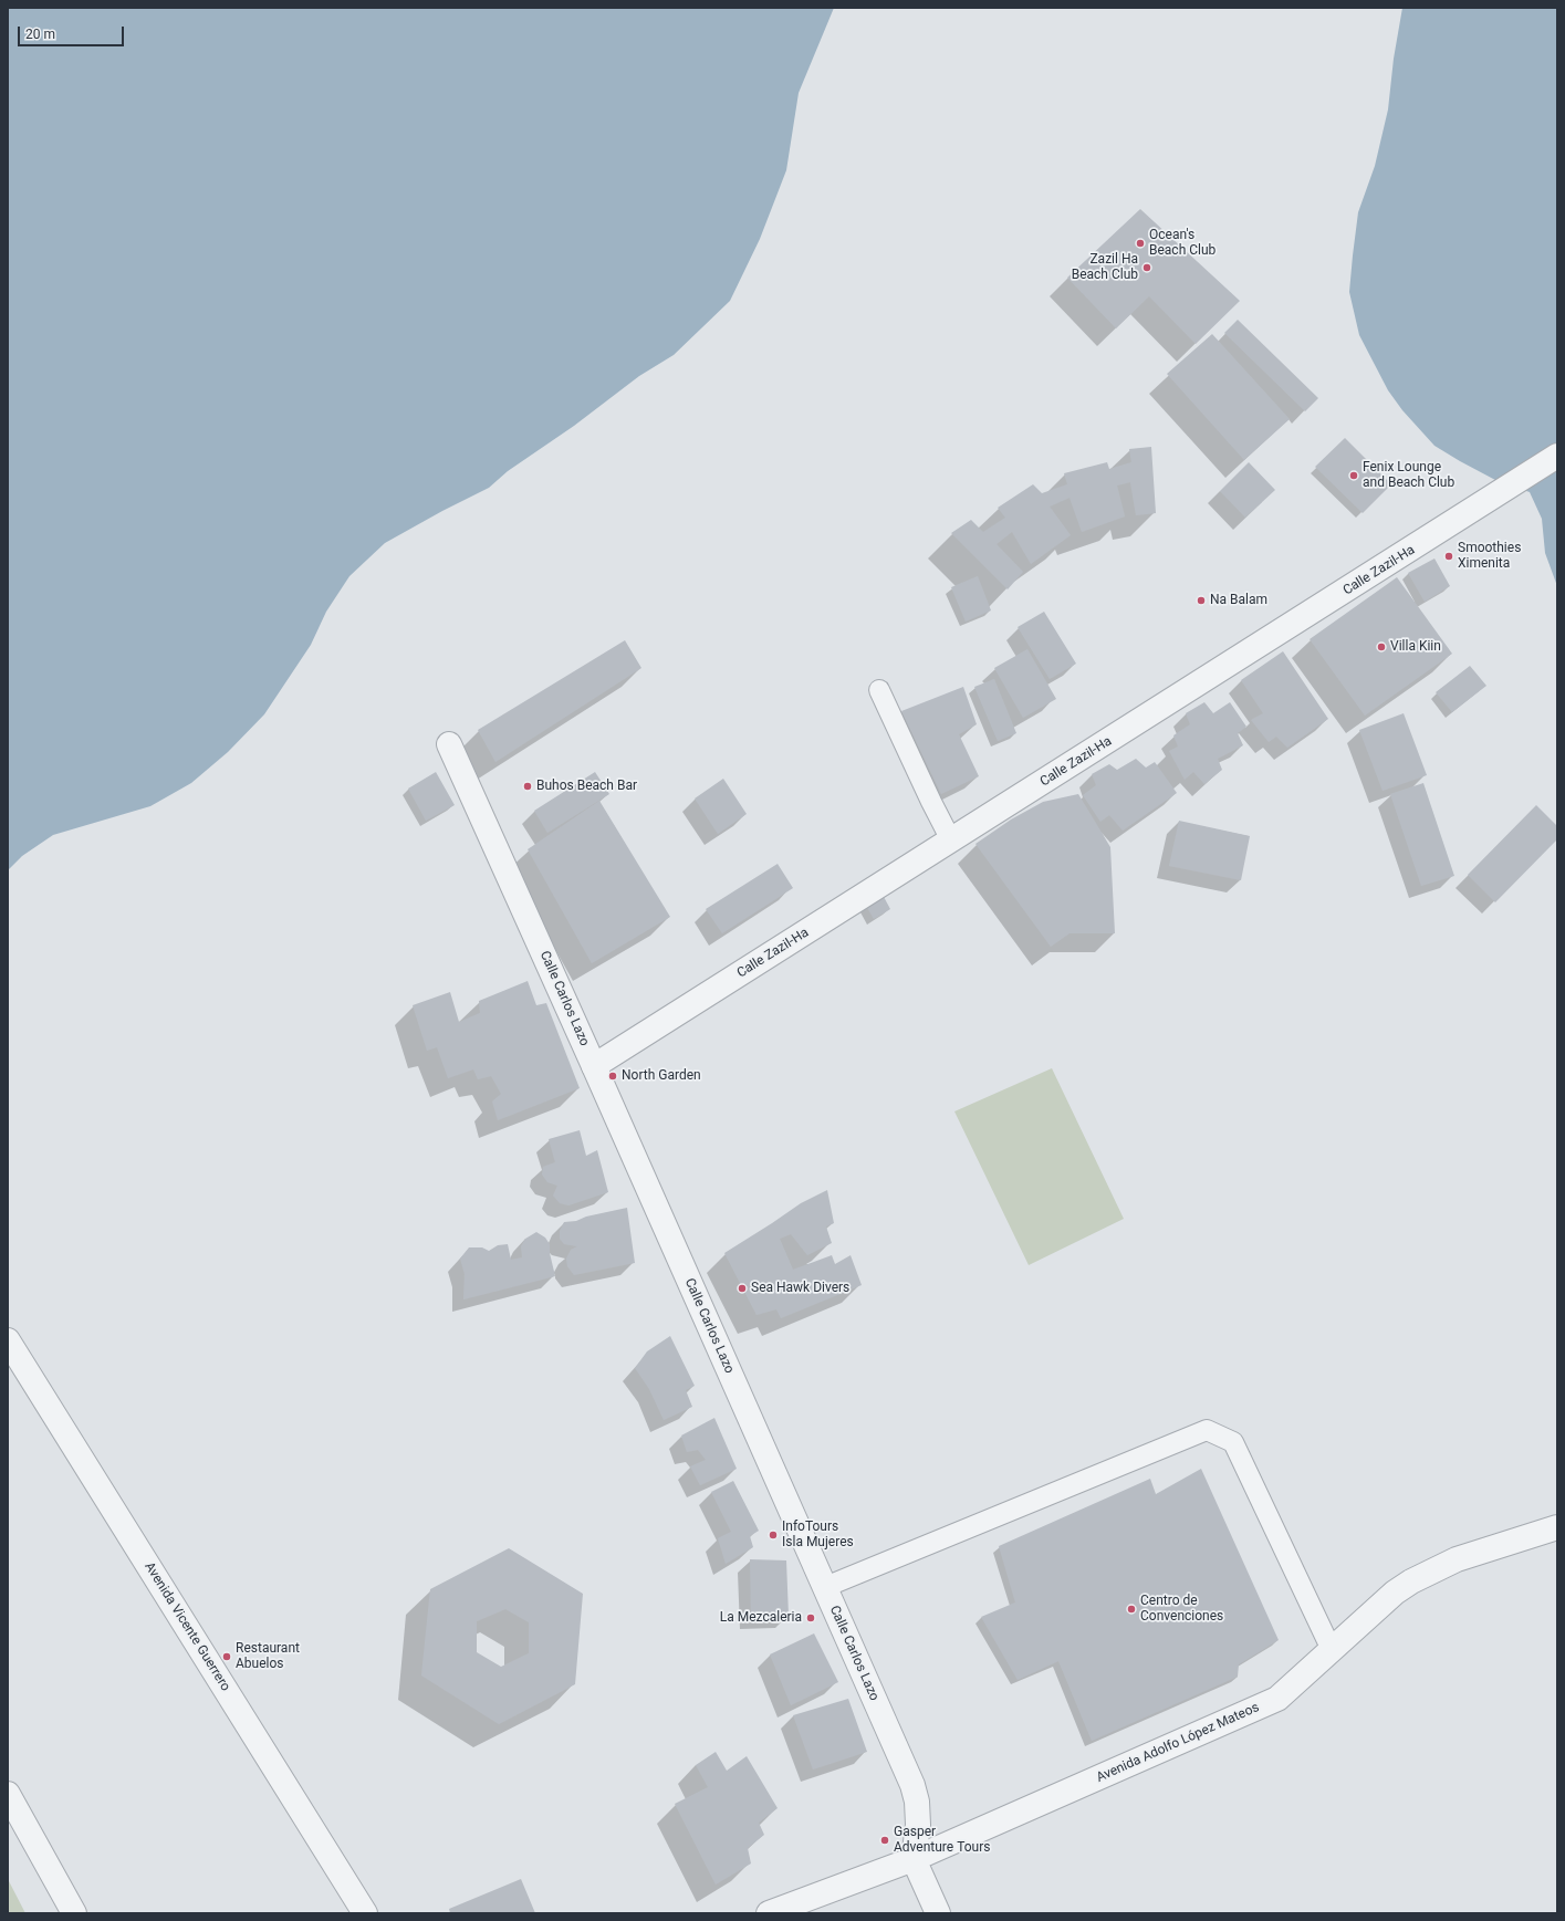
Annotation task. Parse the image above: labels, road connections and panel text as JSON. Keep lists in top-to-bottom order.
{
  "streets": {
    "street": [
      "Calle Zazil-Ha",
      "Calle Carlos Lazo",
      "Avenida Vicente Guerrero",
      "Avenida Adolfo López Mateos"
    ]
  },
  "crossings": [
    ["Calle Zazil-Ha", "Calle Carlos Lazo"],
    ["Calle Carlos Lazo", "Avenida Adolfo López Mateos"]
  ],
  "places": [
    "Ocean's Beach Club",
    "Zazil Ha Beach Club",
    "Fenix Lounge and Beach Club",
    "Smoothies Ximenita",
    "Na Balam",
    "Villa Kiin",
    "Buhos Beach Bar",
    "North Garden",
    "Sea Hawk Divers",
    "InfoTours Isla Mujeres",
    "Centro de Convenciones",
    "La Mezcaleria",
    "Restaurant Abuelos",
    "Gasper Adventure Tours"
  ],
  "scale_bar": "20 m"
}
